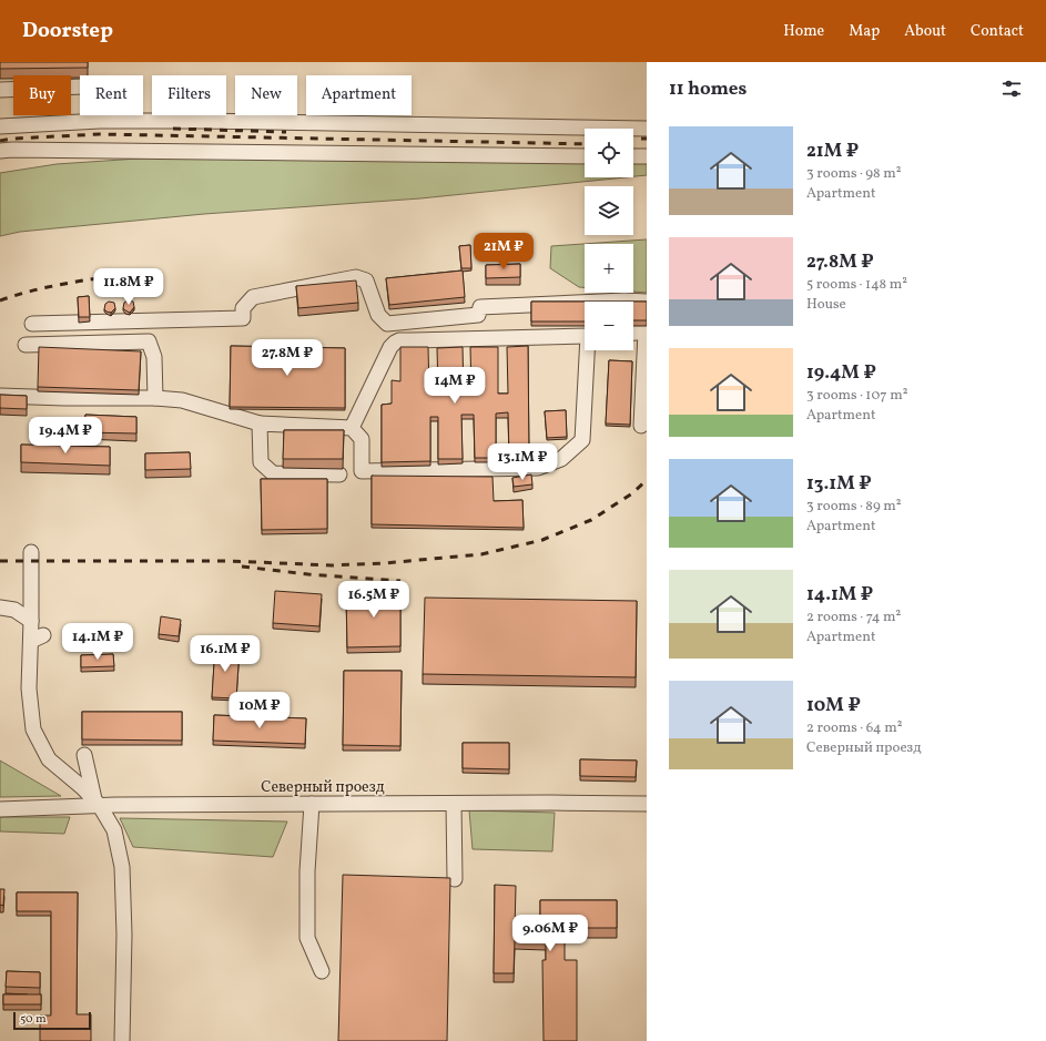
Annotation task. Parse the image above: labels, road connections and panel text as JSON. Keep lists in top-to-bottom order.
{
  "streets": {
    "street": ["Северный проезд"]
  },
  "scale_bar": "50 m",
  "page": {
    "header": "Doorstep",
    "nav": [
      "Home",
      "Map",
      "About",
      "Contact"
    ],
    "heading": "11 homes",
    "chip": [
      "Buy",
      "Rent",
      "Filters",
      "New",
      "Apartment"
    ],
    "list": [
      {
        "name": "21M ₽",
        "note": "3 rooms · 98 m² · Apartment"
      },
      {
        "name": "27.8M ₽",
        "note": "5 rooms · 148 m² · House"
      },
      {
        "name": "19.4M ₽",
        "note": "3 rooms · 107 m² · Apartment"
      },
      {
        "name": "13.1M ₽",
        "note": "3 rooms · 89 m² · Apartment"
      },
      {
        "name": "14.1M ₽",
        "note": "2 rooms · 74 m² · Apartment"
      },
      {
        "name": "10M ₽",
        "note": "2 rooms · 64 m² · Северный проезд"
      }
    ],
    "map_buttons": ["+", "−"],
    "price": [
      "21M ₽",
      "11.8M ₽",
      "27.8M ₽",
      "14M ₽",
      "19.4M ₽",
      "13.1M ₽",
      "16.5M ₽",
      "14.1M ₽",
      "16.1M ₽",
      "10M ₽",
      "9.06M ₽"
    ],
    "scale": "50 m"
  }
}
